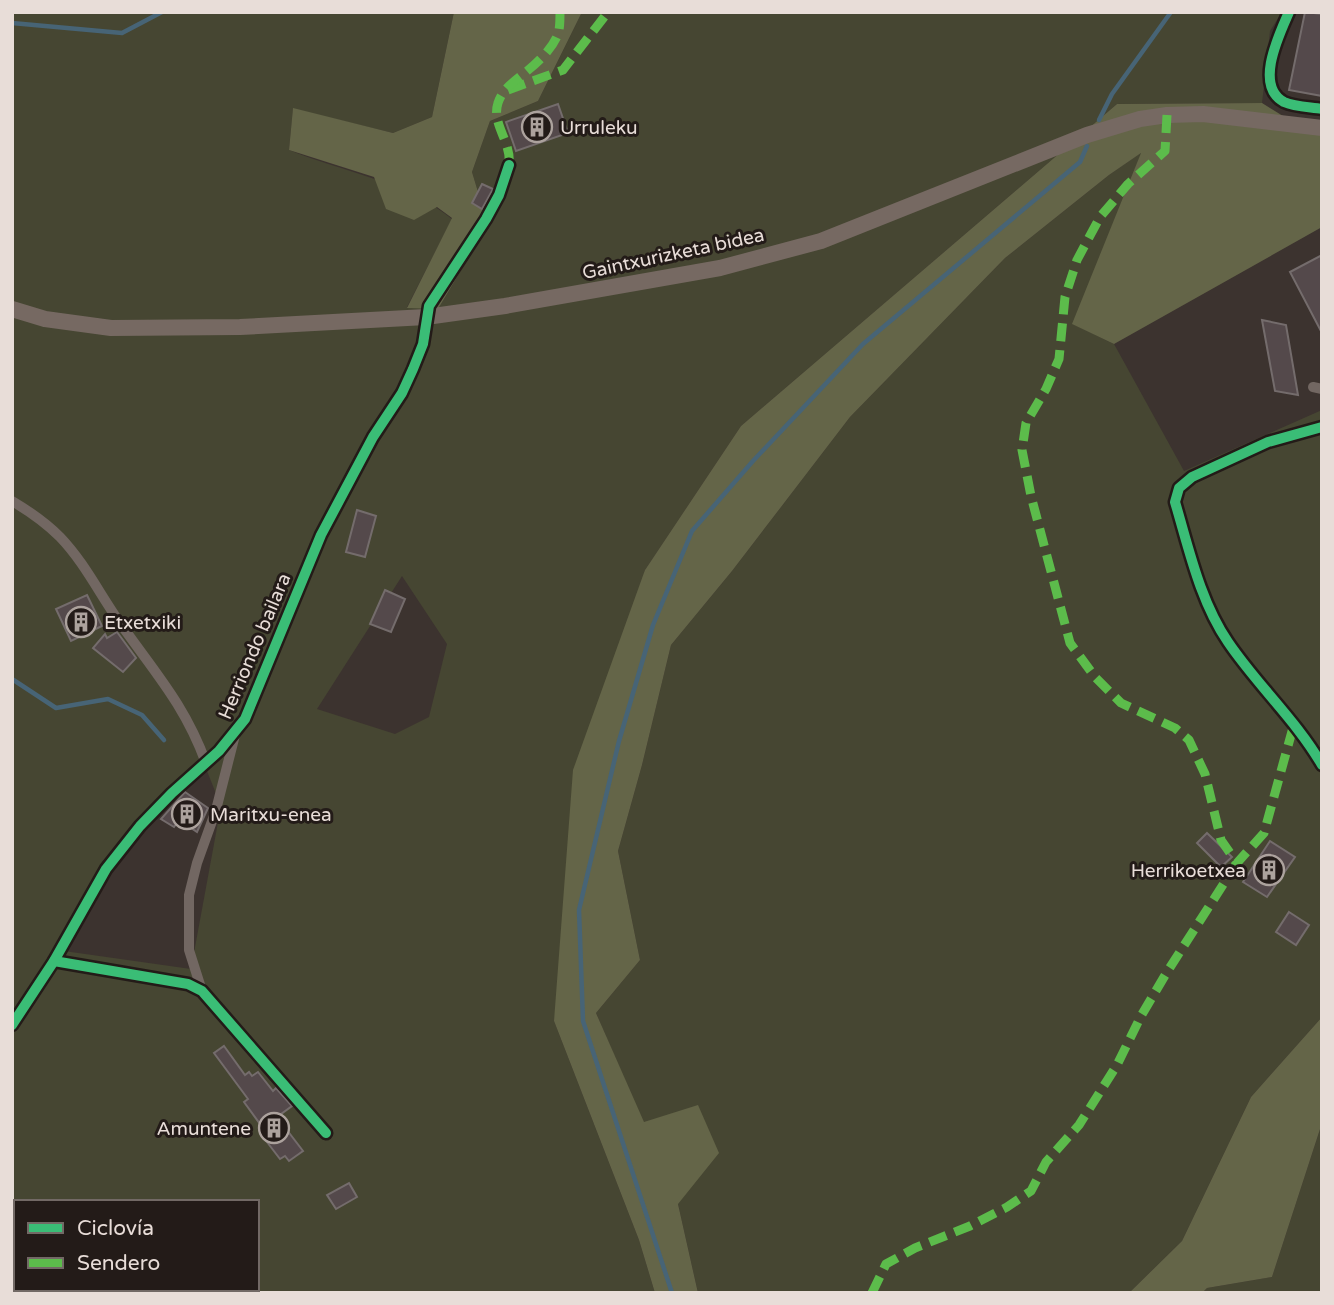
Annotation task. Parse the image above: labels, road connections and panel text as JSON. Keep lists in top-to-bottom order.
{
  "streets": {
    "main road": ["Gaintxurizketa bidea"],
    "street": ["Herriondo bailara"]
  },
  "crossings": [
    ["Gaintxurizketa bidea", "Herriondo bailara"]
  ],
  "places": {
    "building": [
      "Urruleku",
      "Etxetxiki",
      "Maritxu-enea",
      "Herrikoetxea",
      "Amuntene"
    ]
  },
  "legend": ["Ciclovía", "Sendero"]
}
